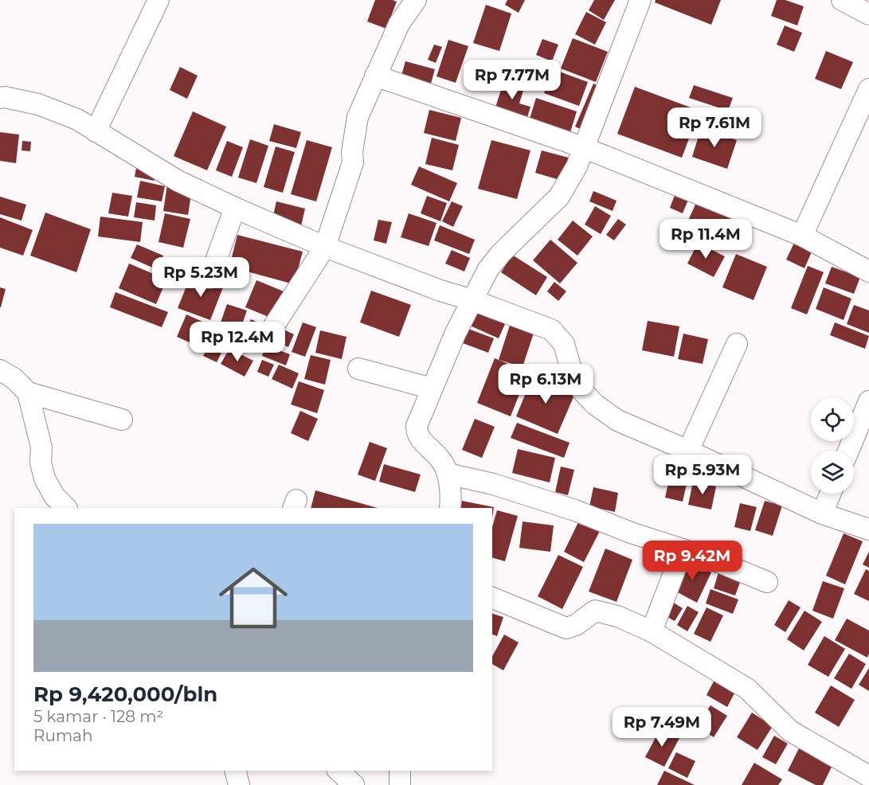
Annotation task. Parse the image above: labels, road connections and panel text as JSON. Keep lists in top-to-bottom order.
{
  "page": {
    "price": [
      "Rp 7.77M",
      "Rp 7.61M",
      "Rp 11.4M",
      "Rp 5.23M",
      "Rp 12.4M",
      "Rp 6.13M",
      "Rp 5.93M",
      "Rp 9.42M",
      "Rp 7.49M"
    ],
    "list": [
      {
        "name": "Rp 9,420,000/bln",
        "note": "5 kamar · 128 m² · Rumah"
      }
    ]
  }
}
